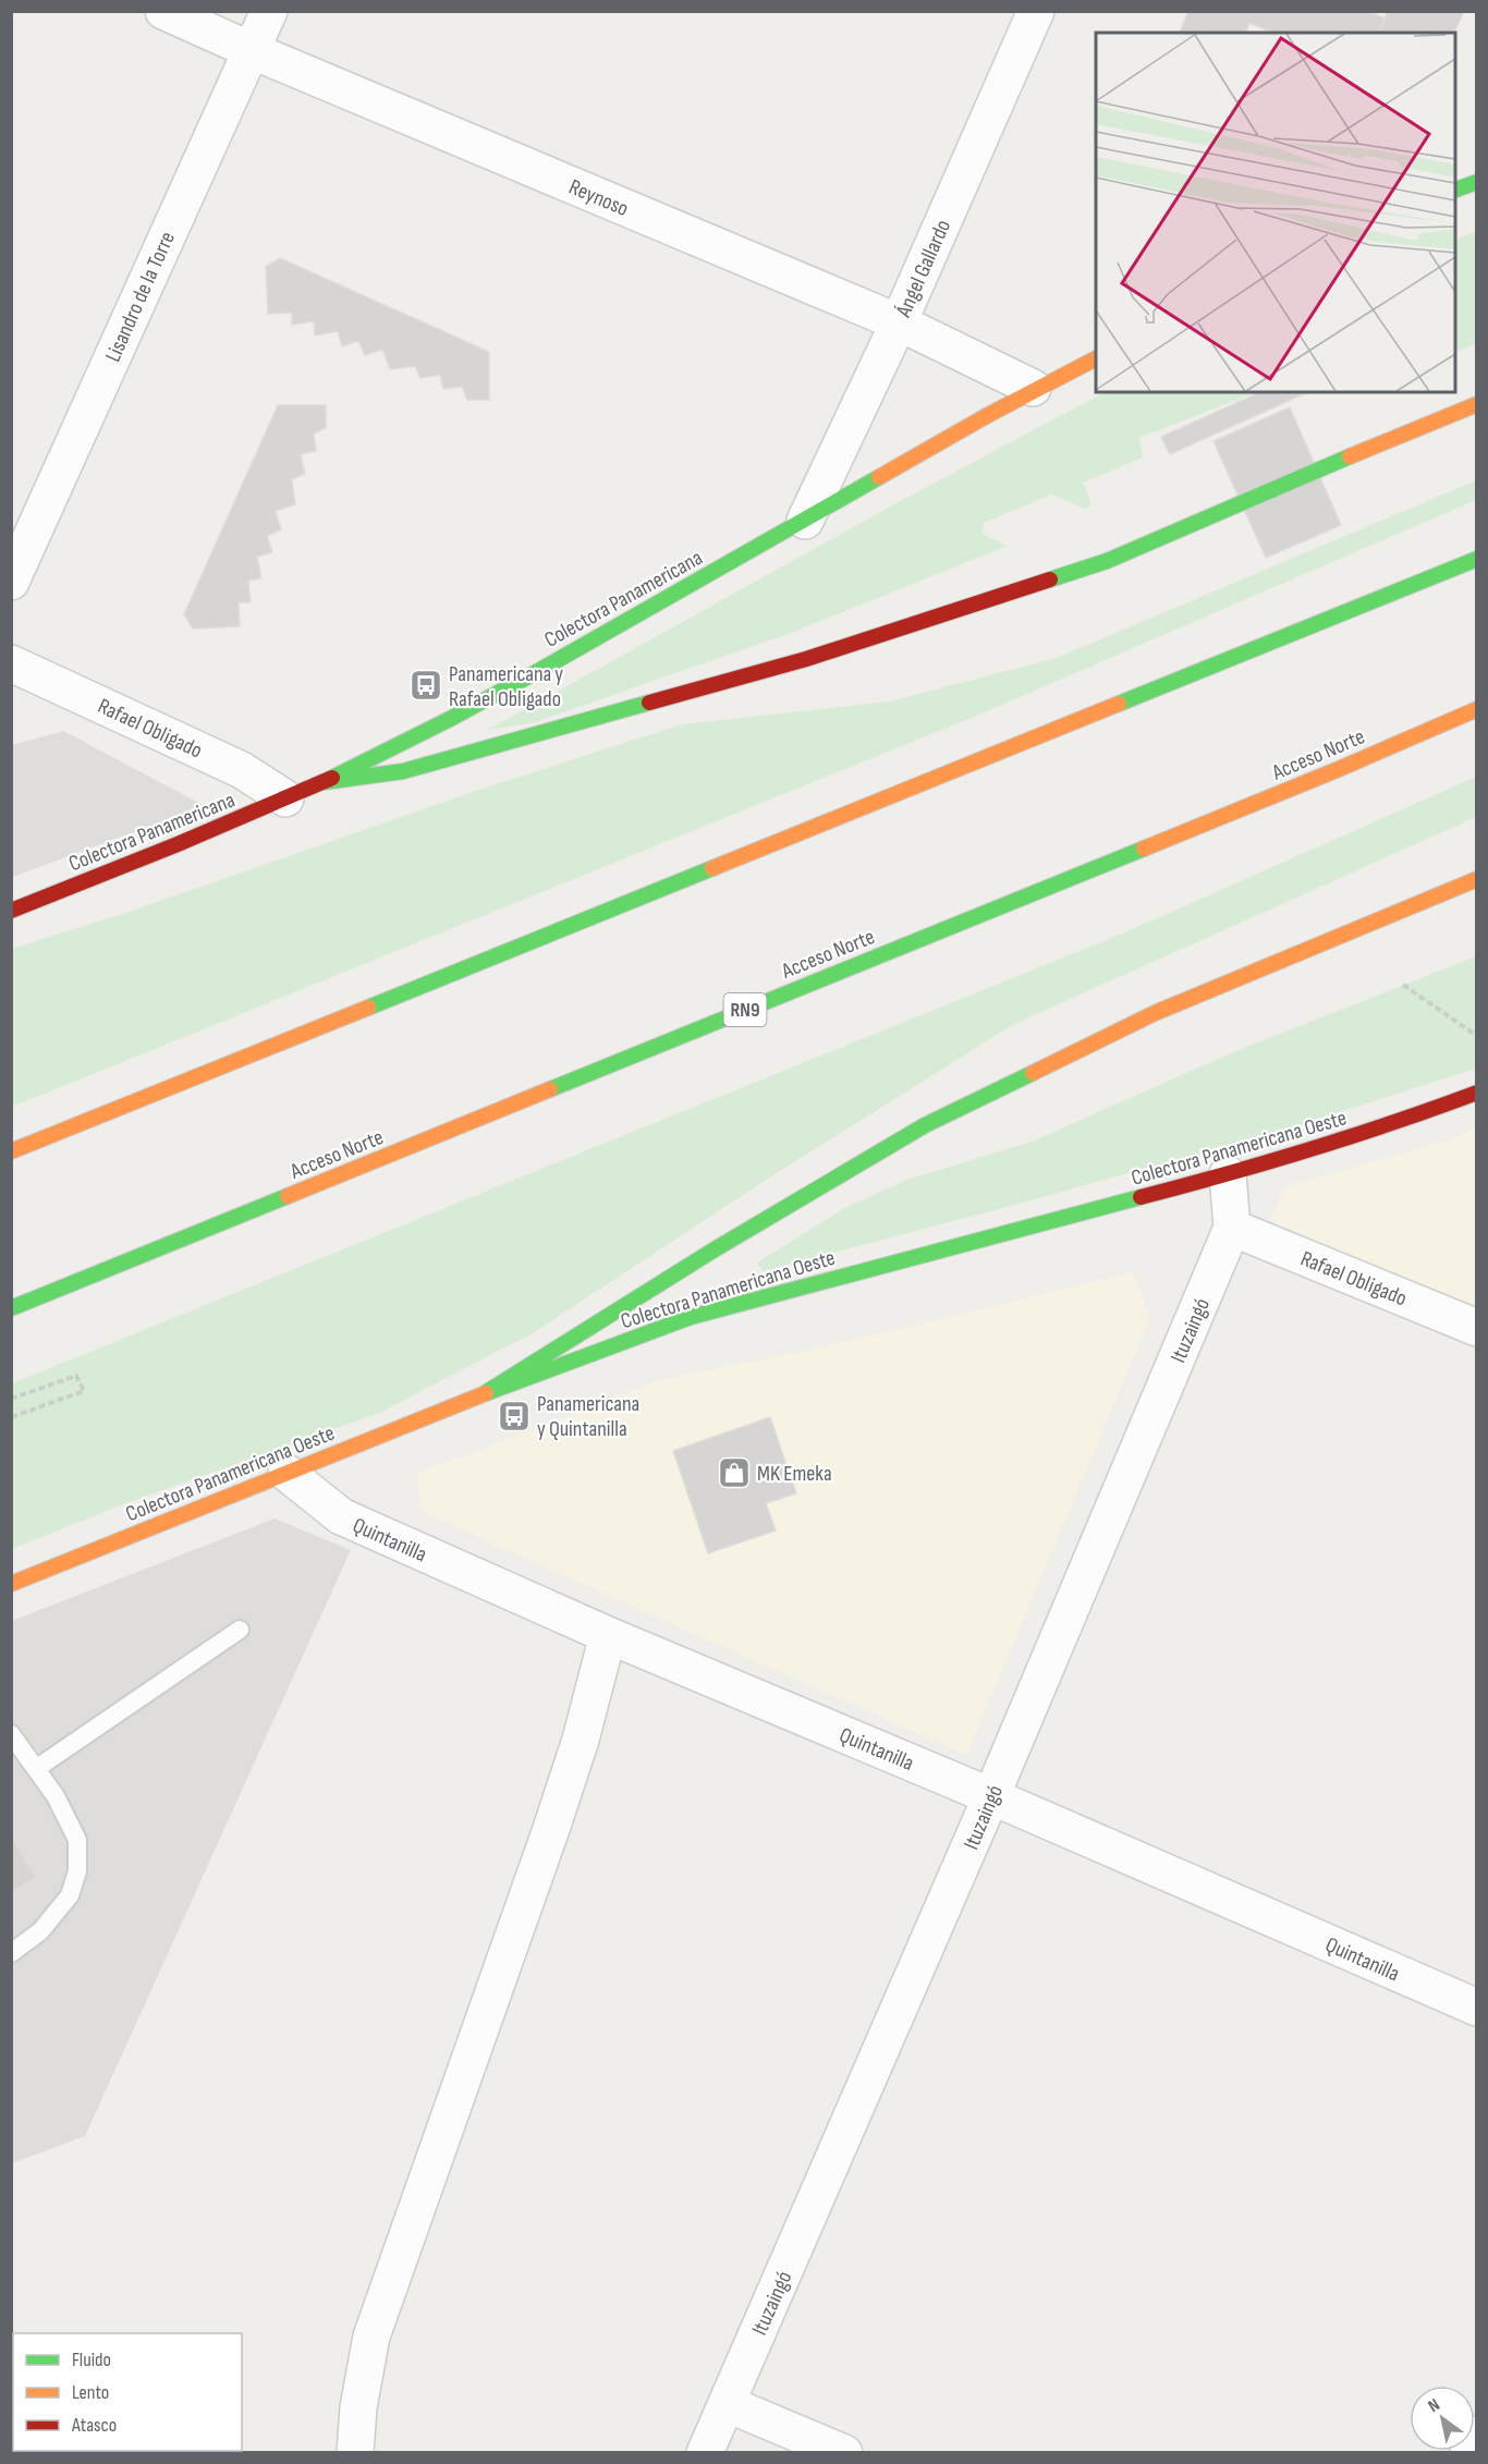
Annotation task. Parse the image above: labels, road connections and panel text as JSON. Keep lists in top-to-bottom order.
{
  "streets": {
    "main road": [
      "Colectora Panamericana",
      "Acceso Norte",
      "RN9",
      "Colectora Panamericana Oeste"
    ],
    "street": [
      "Reynoso",
      "Ángel Gallardo",
      "Lisandro de la Torre",
      "Rafael Obligado",
      "Ituzaingó",
      "Quintanilla"
    ]
  },
  "crossings": [
    ["Reynoso", "Ángel Gallardo"],
    ["Reynoso", "Lisandro de la Torre"],
    ["Reynoso", "Colectora Panamericana"],
    ["Ángel Gallardo", "Colectora Panamericana"],
    ["Colectora Panamericana", "Rafael Obligado"],
    ["Rafael Obligado", "Ituzaingó"],
    ["Colectora Panamericana Oeste", "Ituzaingó"],
    ["Colectora Panamericana Oeste", "Quintanilla"],
    ["Ituzaingó", "Quintanilla"]
  ],
  "places": {
    "bus stop": ["Panamericana y Rafael Obligado", "Panamericana y Quintanilla"],
    "shop": ["MK Emeka"]
  },
  "legend": ["Fluido", "Lento", "Atasco"],
  "north": "top left"
}
